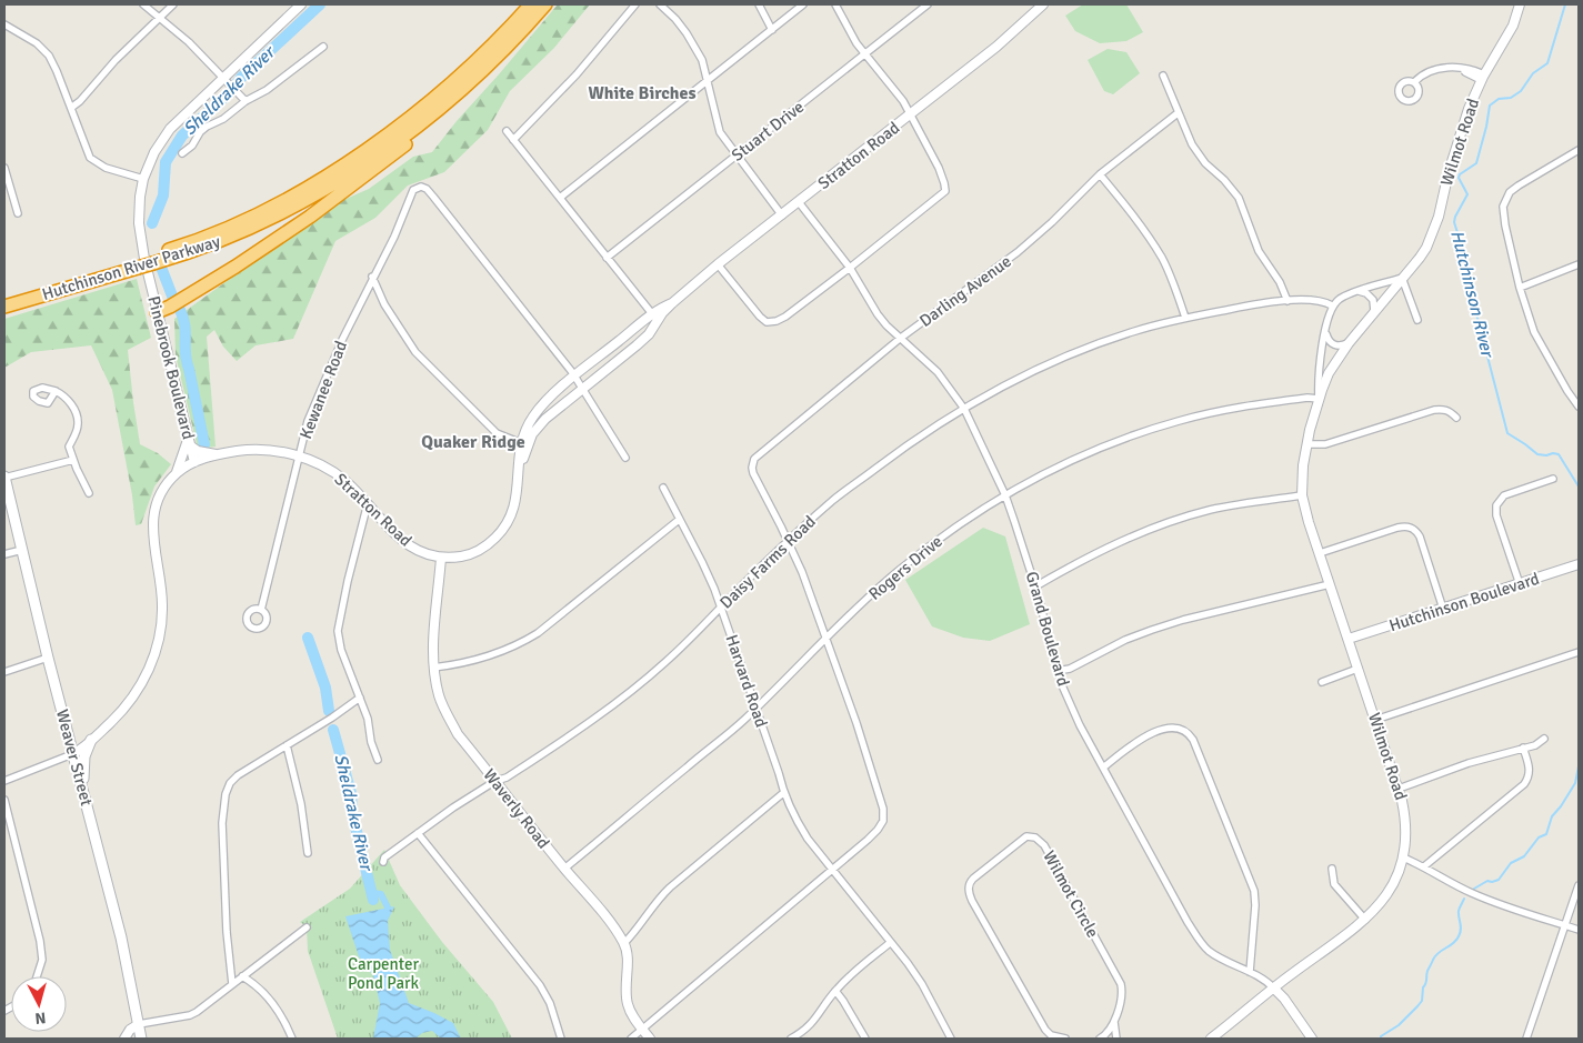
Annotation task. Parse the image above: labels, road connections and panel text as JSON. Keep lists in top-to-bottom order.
{
  "streets": {
    "highway": ["Hutchinson River Parkway"],
    "main road": ["Weaver Street"],
    "street": [
      "Stuart Drive",
      "Wilmot Road",
      "Stratton Road",
      "Darling Avenue",
      "Pinebrook Boulevard",
      "Kewanee Road",
      "Daisy Farms Road",
      "Rogers Drive",
      "Hutchinson Boulevard",
      "Grand Boulevard",
      "Harvard Road",
      "Waverly Road",
      "Wilmot Circle"
    ]
  },
  "crossings": [
    ["Wilmot Road", "Daisy Farms Road"],
    ["Wilmot Road", "Rogers Drive"],
    ["Wilmot Road", "Hutchinson Boulevard"],
    ["Wilmot Road", "Grand Boulevard"],
    ["Stratton Road", "Pinebrook Boulevard"],
    ["Stratton Road", "Kewanee Road"],
    ["Stratton Road", "Grand Boulevard"],
    ["Stratton Road", "Weaver Street"],
    ["Stratton Road", "Waverly Road"],
    ["Darling Avenue", "Daisy Farms Road"],
    ["Darling Avenue", "Grand Boulevard"],
    ["Daisy Farms Road", "Grand Boulevard"],
    ["Daisy Farms Road", "Harvard Road"],
    ["Daisy Farms Road", "Waverly Road"],
    ["Rogers Drive", "Grand Boulevard"],
    ["Rogers Drive", "Harvard Road"],
    ["Rogers Drive", "Waverly Road"]
  ],
  "districts": ["White Birches", "Quaker Ridge"],
  "water": ["Sheldrake River", "Hutchinson River"],
  "parks": ["Carpenter Pond Park"],
  "north": "bottom"
}
